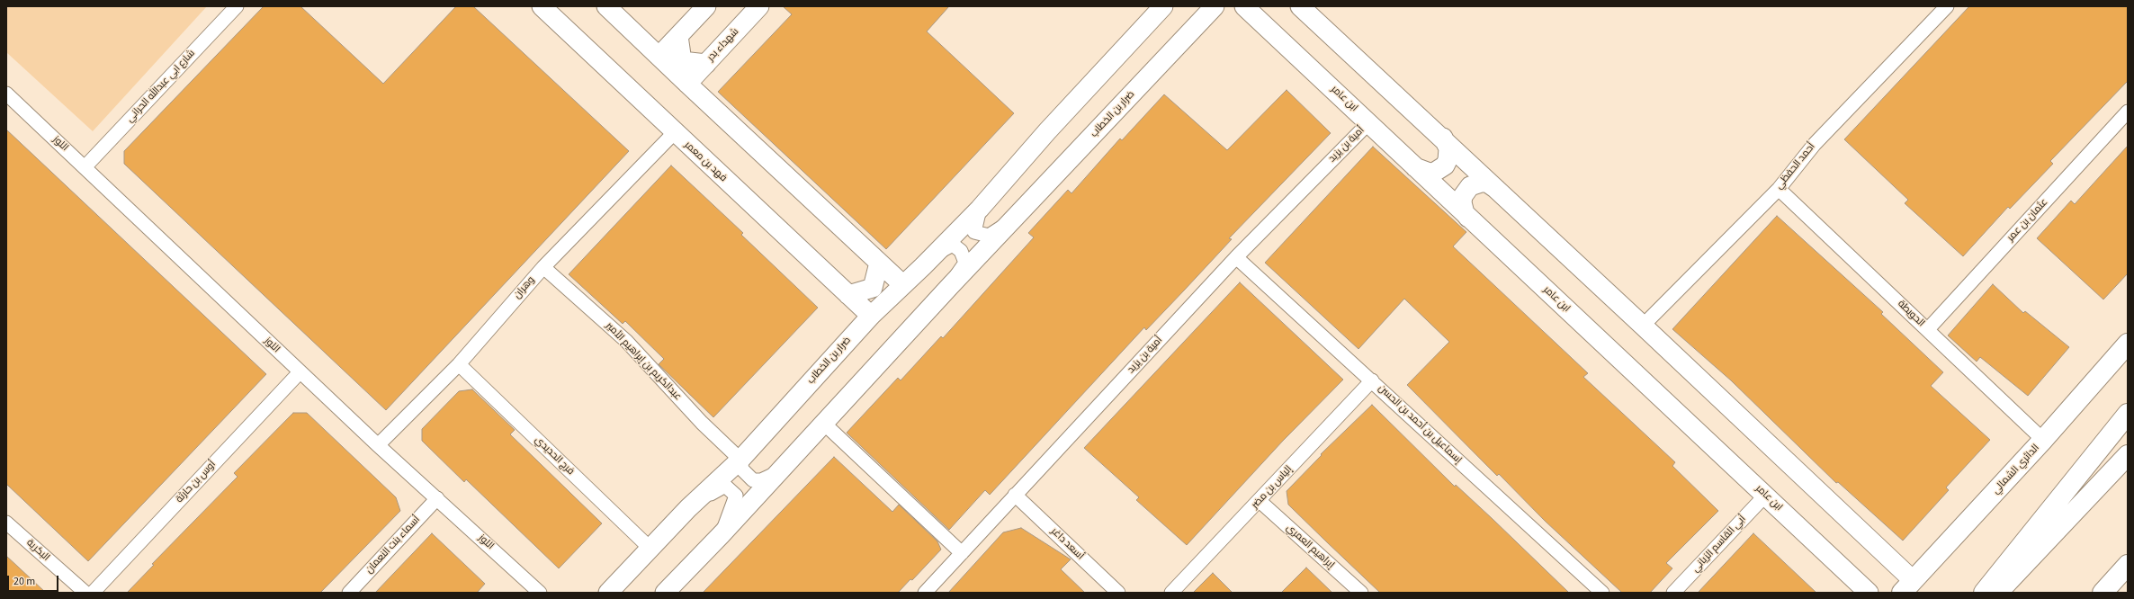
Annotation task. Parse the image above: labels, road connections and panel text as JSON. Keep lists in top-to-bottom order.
{
  "streets": {
    "main road": ["الدائري الشمالي"],
    "street": [
      "شهداء بدر",
      "شارع ابي عبدالله الحراني",
      "ابن عامر",
      "ضرار بن الخطاب",
      "اللوز",
      "أمية بن يزيد",
      "فهد بن معمر",
      "أحمد الحفظي",
      "عثمان بن عمر",
      "وهران",
      "الحويطة",
      "عبدالكريم بن إبراهيم الأمير",
      "إسماعيل بن أحمد بن الحسن",
      "فرج الحديدي",
      "أوس بن حارثة",
      "إلياس بن مضر",
      "أسعد داغر",
      "أبي القاسم الزياني",
      "أسماء بنت النعمان",
      "إبراهيم العمري",
      "البكرية"
    ]
  },
  "crossings": [
    ["شارع ابي عبدالله الحراني", "اللوز"],
    ["ابن عامر", "أمية بن يزيد"],
    ["ابن عامر", "أبي القاسم الزياني"],
    ["ضرار بن الخطاب", "فهد بن معمر"],
    ["ضرار بن الخطاب", "عبدالكريم بن إبراهيم الأمير"],
    ["ضرار بن الخطاب", "فرج الحديدي"],
    ["اللوز", "وهران"],
    ["اللوز", "أوس بن حارثة"],
    ["اللوز", "أسماء بنت النعمان"],
    ["أمية بن يزيد", "إسماعيل بن أحمد بن الحسن"],
    ["أمية بن يزيد", "أسعد داغر"],
    ["فهد بن معمر", "وهران"],
    ["أحمد الحفظي", "الحويطة"],
    ["عثمان بن عمر", "الحويطة"],
    ["وهران", "عبدالكريم بن إبراهيم الأمير"],
    ["وهران", "فرج الحديدي"],
    ["الحويطة", "الدائري الشمالي"],
    ["إسماعيل بن أحمد بن الحسن", "إلياس بن مضر"],
    ["إلياس بن مضر", "إبراهيم العمري"]
  ],
  "scale_bar": "20 m"
}
